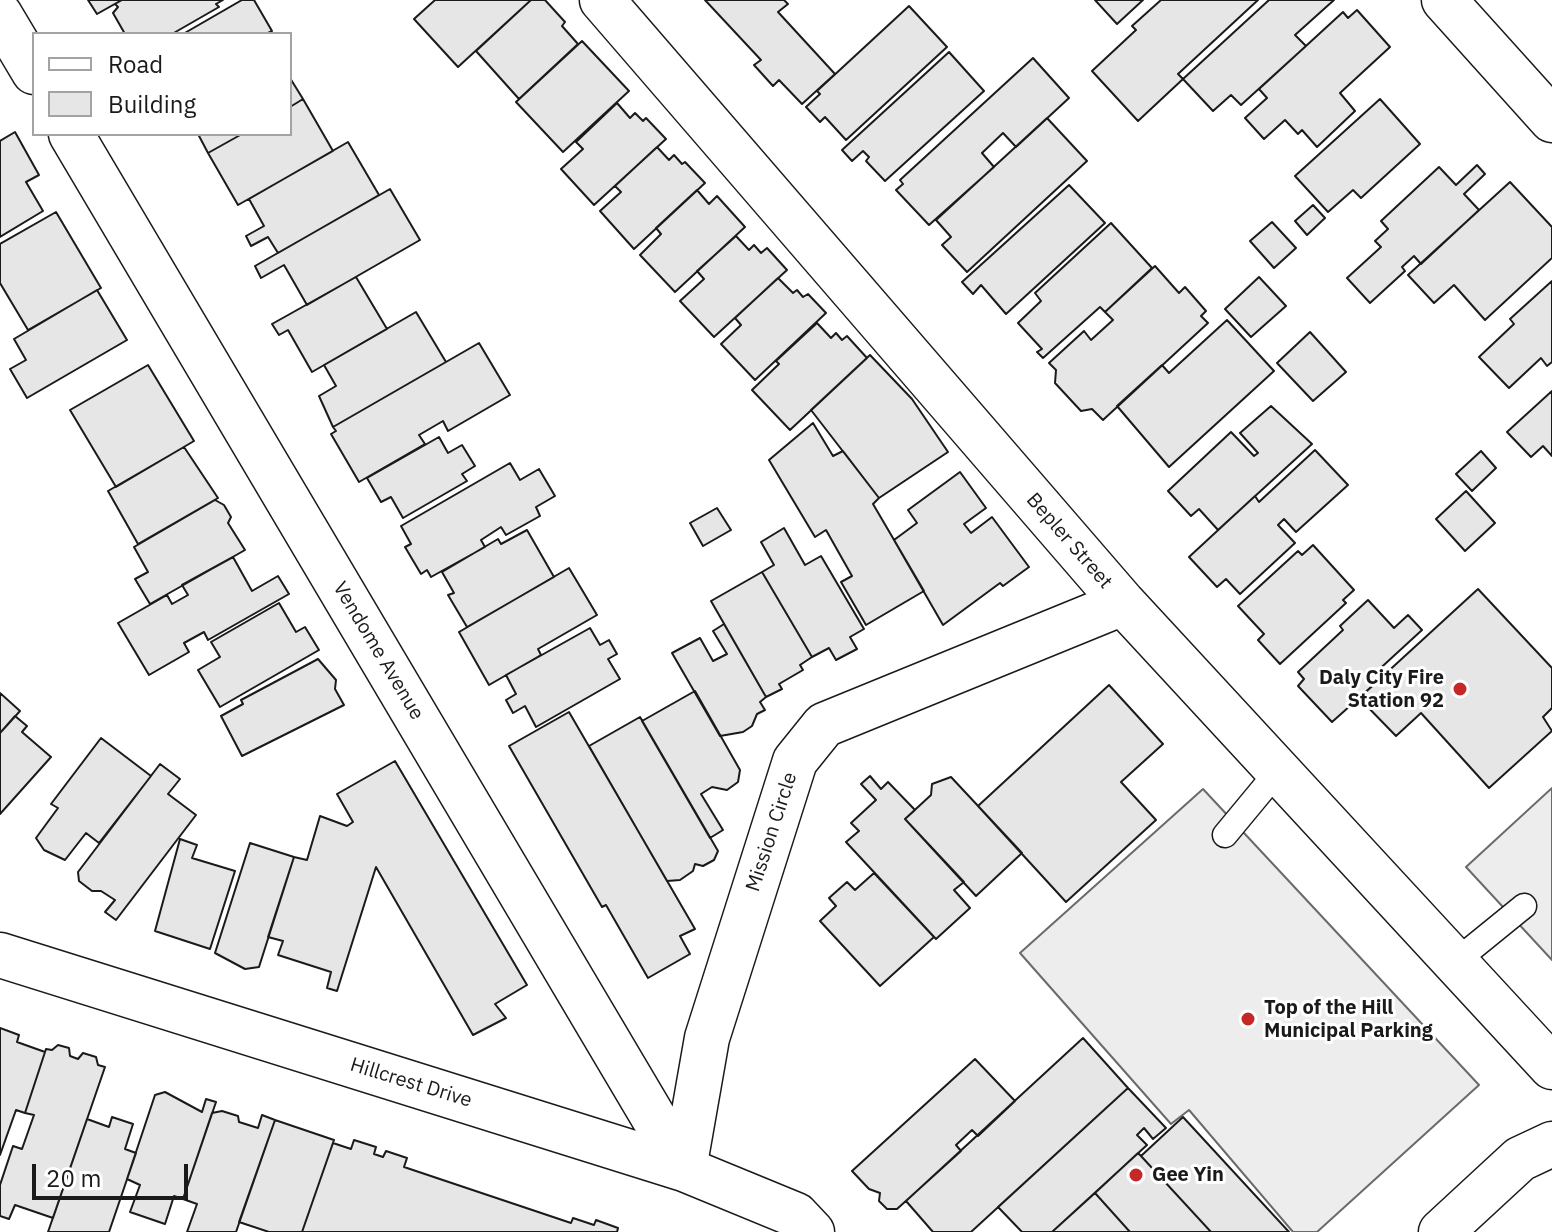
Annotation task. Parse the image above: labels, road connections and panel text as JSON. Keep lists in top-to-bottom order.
{
  "streets": {
    "street": [
      "Bepler Street",
      "Vendome Avenue",
      "Mission Circle",
      "Hillcrest Drive"
    ]
  },
  "crossings": [
    ["Bepler Street", "Mission Circle"],
    ["Vendome Avenue", "Mission Circle"],
    ["Vendome Avenue", "Hillcrest Drive"],
    ["Mission Circle", "Hillcrest Drive"]
  ],
  "places": ["Daly City Fire Station 92", "Top of the Hill Municipal Parking", "Gee Yin"],
  "legend": ["Road", "Building"],
  "scale_bar": "20 m"
}
